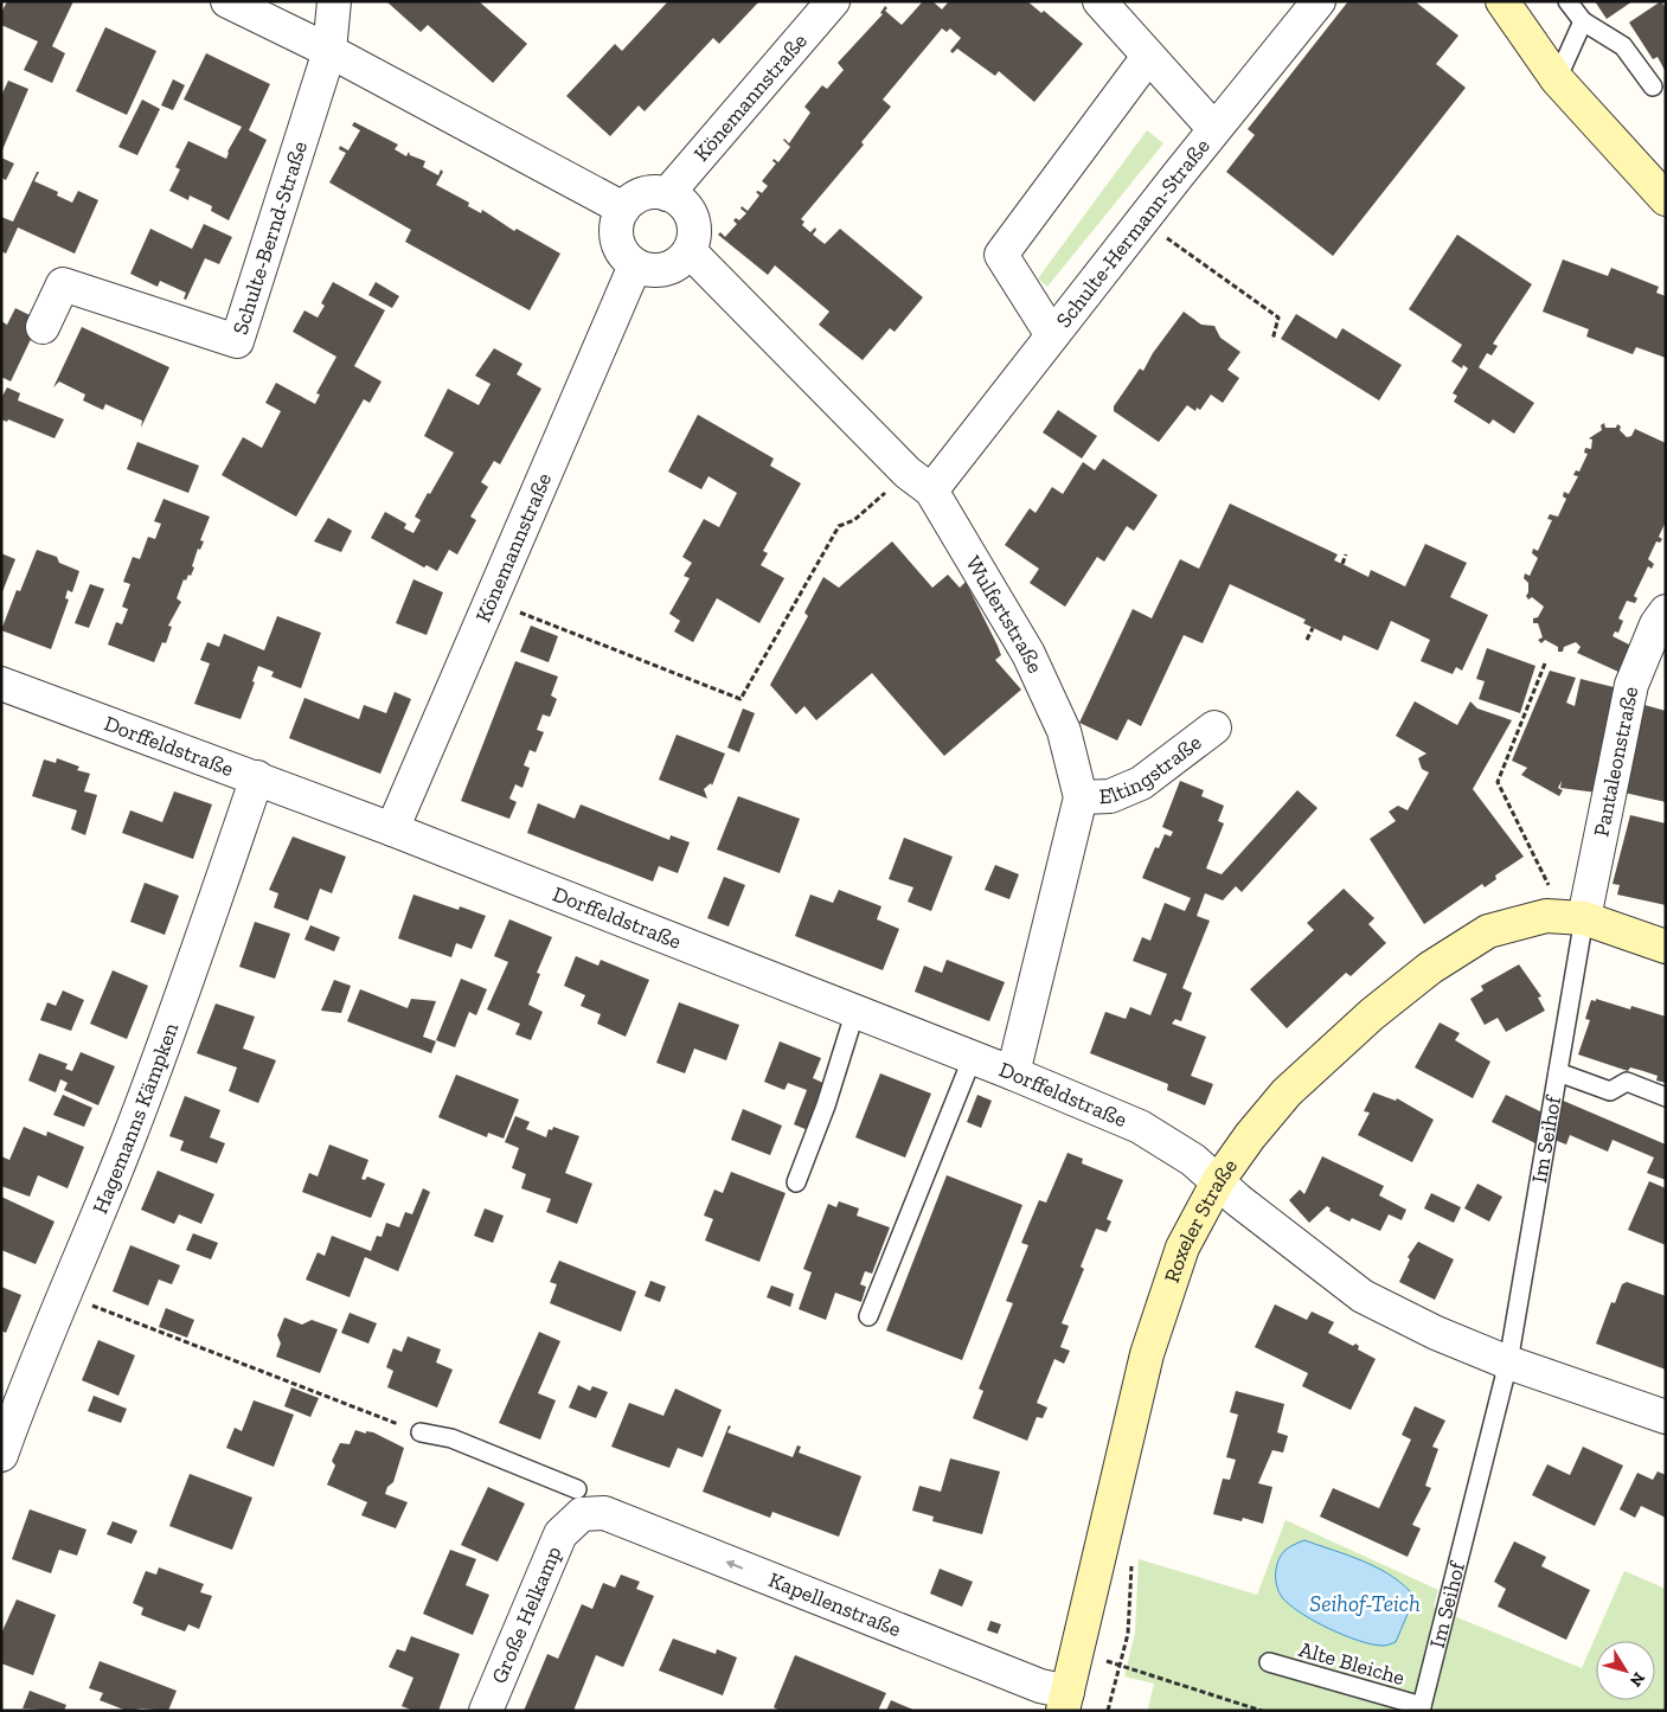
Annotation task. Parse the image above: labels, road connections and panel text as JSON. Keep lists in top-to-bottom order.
{
  "streets": {
    "main road": ["Roxeler Straße"],
    "street": [
      "Könemannstraße",
      "Schulte-Hermann-Straße",
      "Schulte-Bernd-Straße",
      "Wulfertstraße",
      "Dorffeldstraße",
      "Pantaleonstraße",
      "Eltingstraße",
      "Hagemanns Kämpken",
      "Kapellenstraße",
      "Große Helkamp"
    ],
    "lane": ["Im Seihof", "Alte Bleiche"]
  },
  "crossings": [
    ["Könemannstraße", "Wulfertstraße"],
    ["Könemannstraße", "Dorffeldstraße"],
    ["Schulte-Hermann-Straße", "Wulfertstraße"],
    ["Wulfertstraße", "Dorffeldstraße"],
    ["Wulfertstraße", "Eltingstraße"],
    ["Dorffeldstraße", "Hagemanns Kämpken"],
    ["Dorffeldstraße", "Roxeler Straße"],
    ["Pantaleonstraße", "Im Seihof"],
    ["Pantaleonstraße", "Roxeler Straße"],
    ["Im Seihof", "Roxeler Straße"],
    ["Im Seihof", "Alte Bleiche"],
    ["Roxeler Straße", "Kapellenstraße"],
    ["Kapellenstraße", "Große Helkamp"]
  ],
  "one_way": ["Kapellenstraße"],
  "water": ["Seihof-Teich"],
  "north": "bottom right"
}
